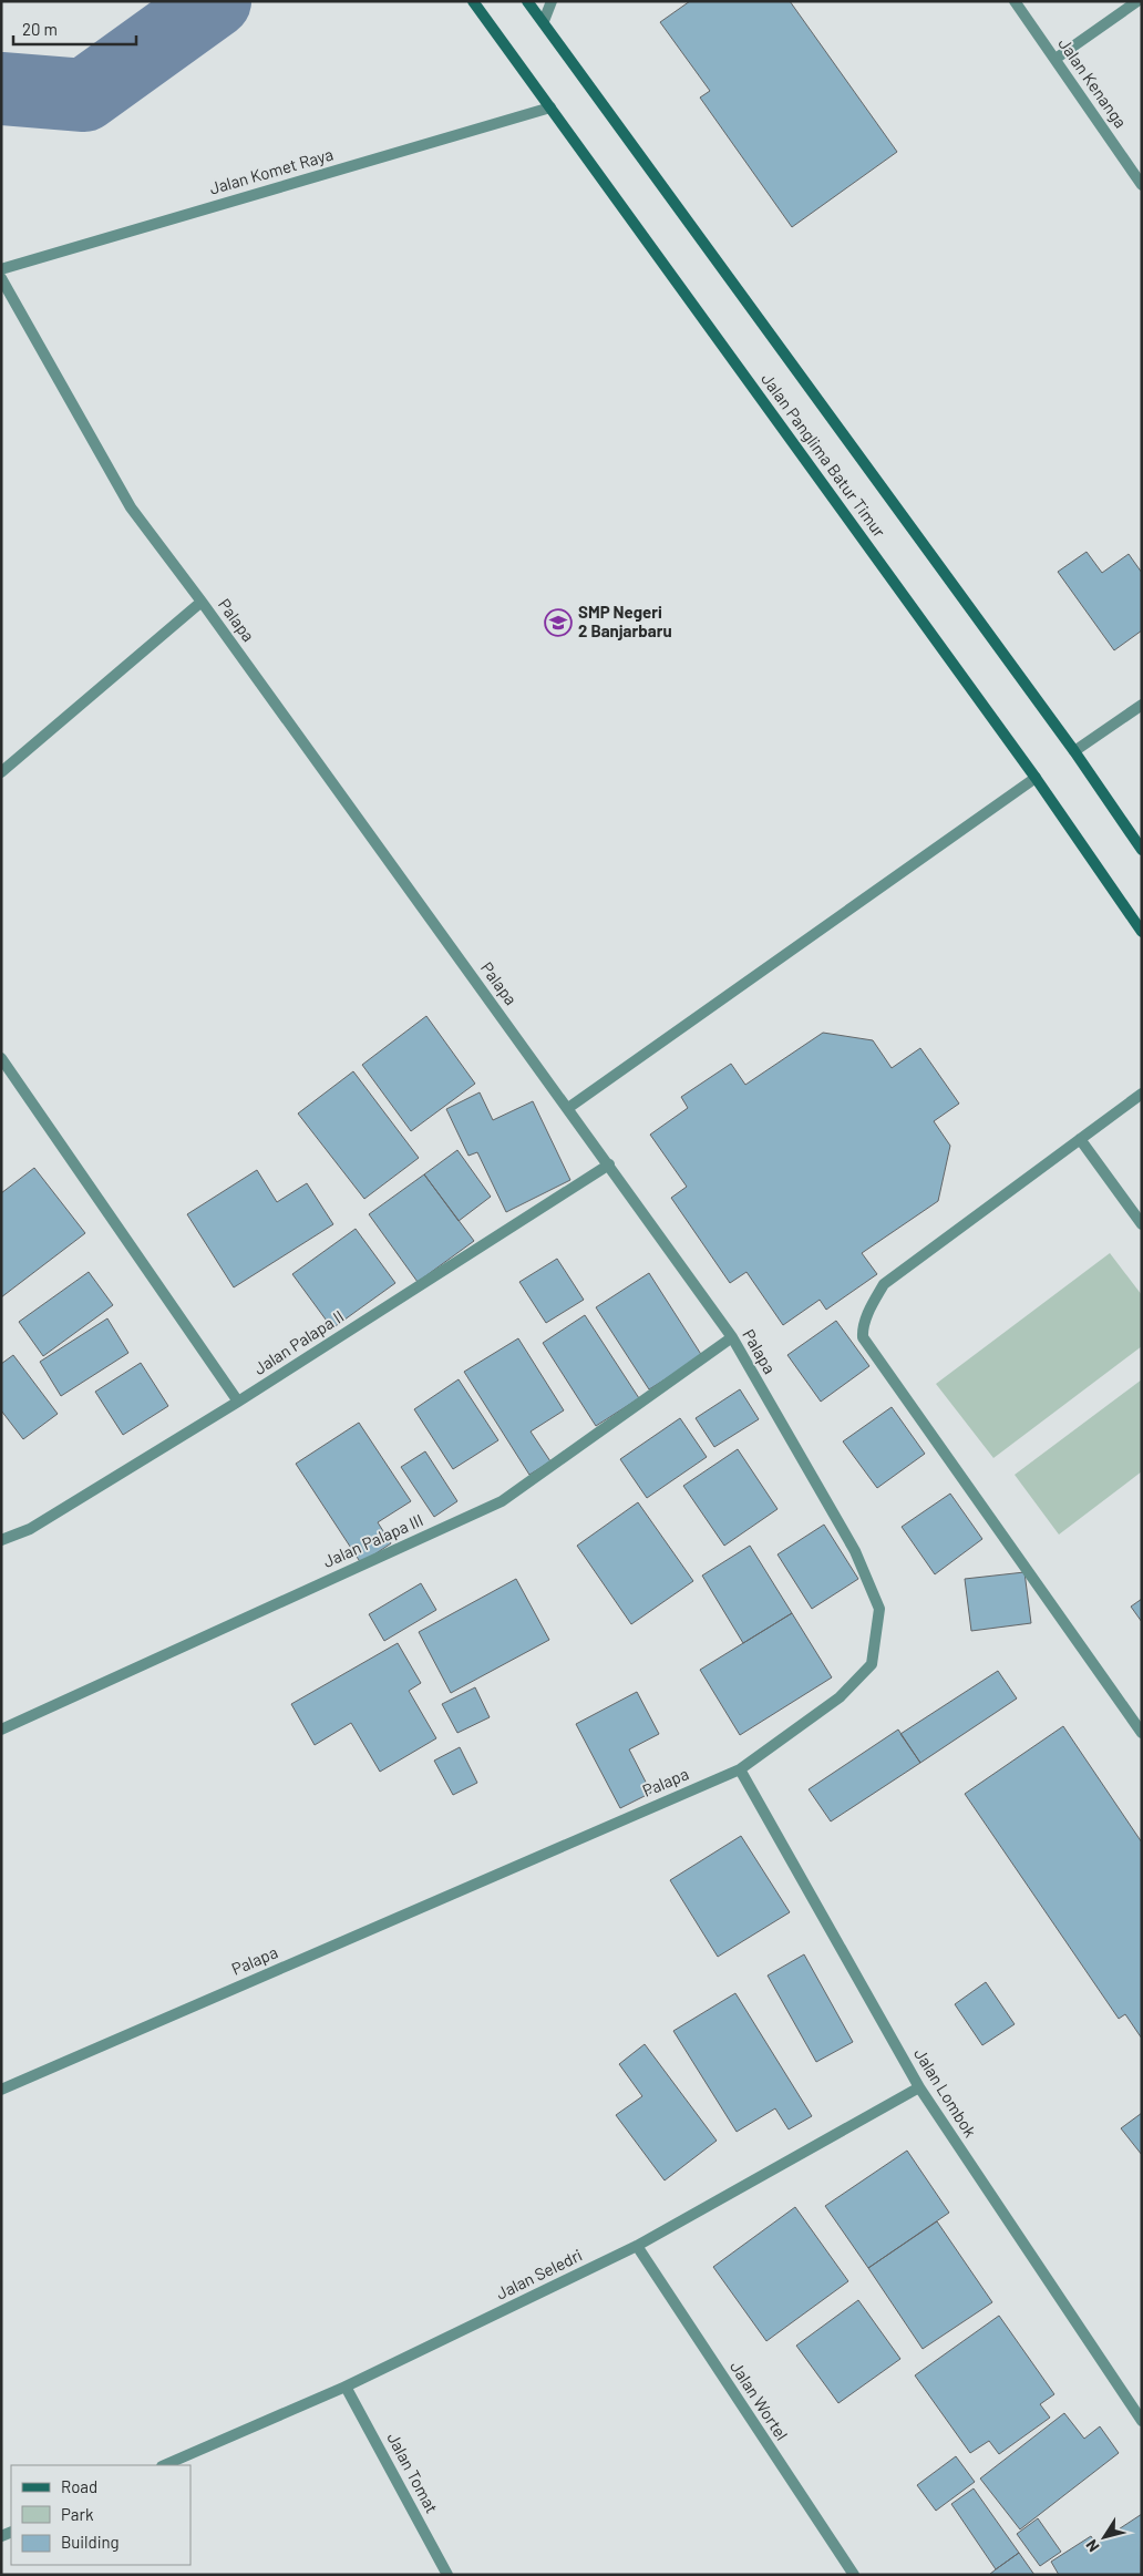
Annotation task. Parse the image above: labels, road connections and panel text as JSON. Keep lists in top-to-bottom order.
{
  "streets": {
    "main road": ["Jalan Panglima Batur Timur"],
    "street": [
      "Jalan Kenanga",
      "Jalan Komet Raya",
      "Palapa",
      "Jalan Palapa II",
      "Jalan Palapa III",
      "Jalan Lombok",
      "Jalan Seledri",
      "Jalan Wortel",
      "Jalan Tomat"
    ]
  },
  "crossings": [
    ["Jalan Komet Raya", "Jalan Panglima Batur Timur"],
    ["Palapa", "Jalan Palapa II"],
    ["Palapa", "Jalan Palapa III"],
    ["Palapa", "Jalan Lombok"],
    ["Jalan Lombok", "Jalan Seledri"],
    ["Jalan Seledri", "Jalan Wortel"],
    ["Jalan Seledri", "Jalan Tomat"]
  ],
  "places": {
    "school or university": ["SMP Negeri 2 Banjarbaru"]
  },
  "legend": ["Road", "Park", "Building"],
  "scale_bar": "20 m",
  "north": "bottom left"
}
